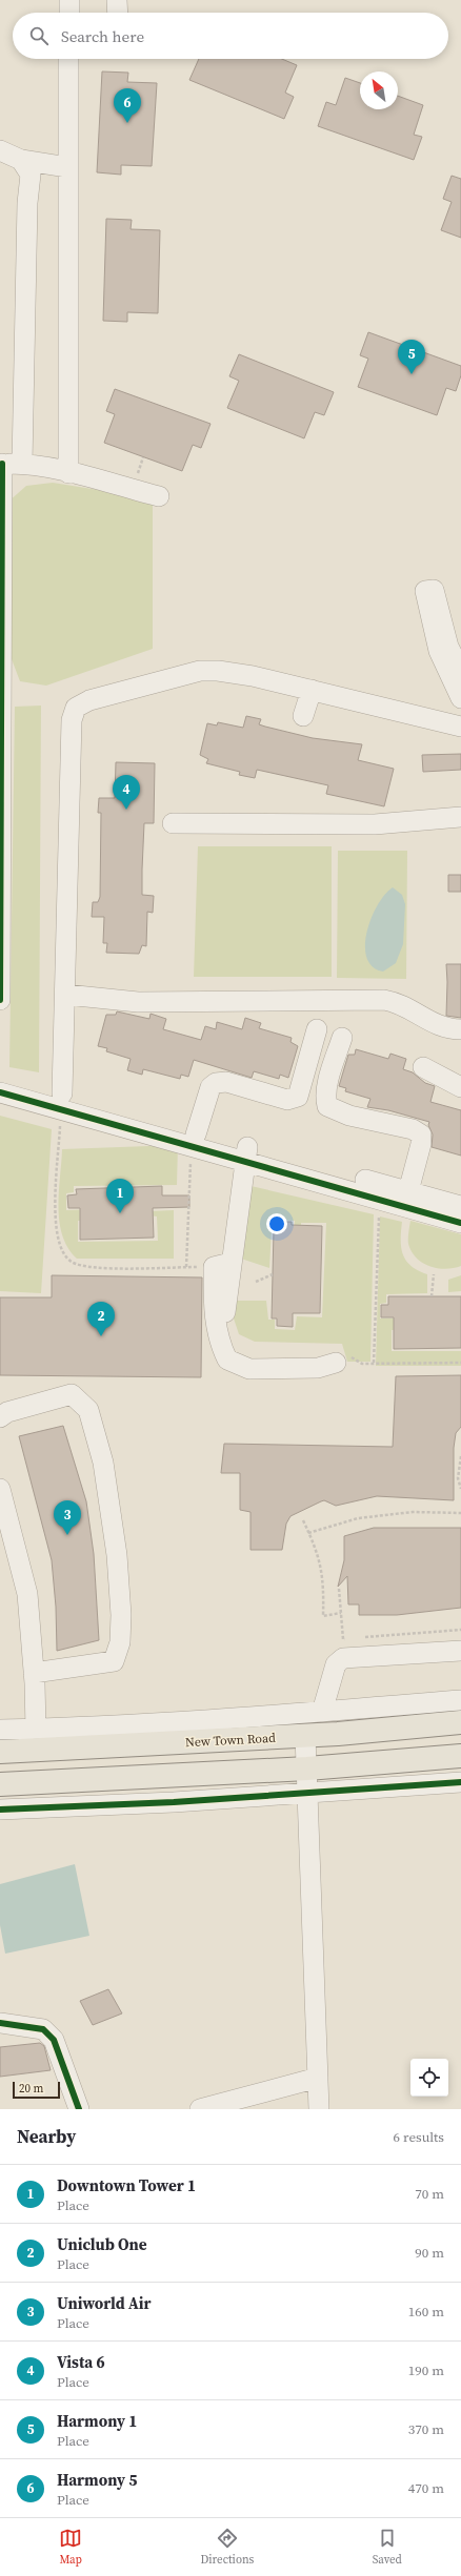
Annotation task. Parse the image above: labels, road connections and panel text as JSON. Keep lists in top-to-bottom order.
{
  "streets": {
    "main road": ["New Town Road"]
  },
  "scale_bar": "20 m",
  "north": "top left",
  "page": {
    "search": "Search here",
    "pins": [
      "6",
      "5",
      "4",
      "1",
      "2",
      "3"
    ],
    "scale": "20 m",
    "heading": ["Nearby", "6 results"],
    "list": [
      {
        "mark": "1",
        "name": "Downtown Tower 1",
        "note": "Place",
        "value": "70 m"
      },
      {
        "mark": "2",
        "name": "Uniclub One",
        "note": "Place",
        "value": "90 m"
      },
      {
        "mark": "3",
        "name": "Uniworld Air",
        "note": "Place",
        "value": "160 m"
      },
      {
        "mark": "4",
        "name": "Vista 6",
        "note": "Place",
        "value": "190 m"
      },
      {
        "mark": "5",
        "name": "Harmony 1",
        "note": "Place",
        "value": "370 m"
      },
      {
        "mark": "6",
        "name": "Harmony 5",
        "note": "Place",
        "value": "470 m"
      }
    ],
    "nav": ["Map", "Directions", "Saved"]
  }
}
